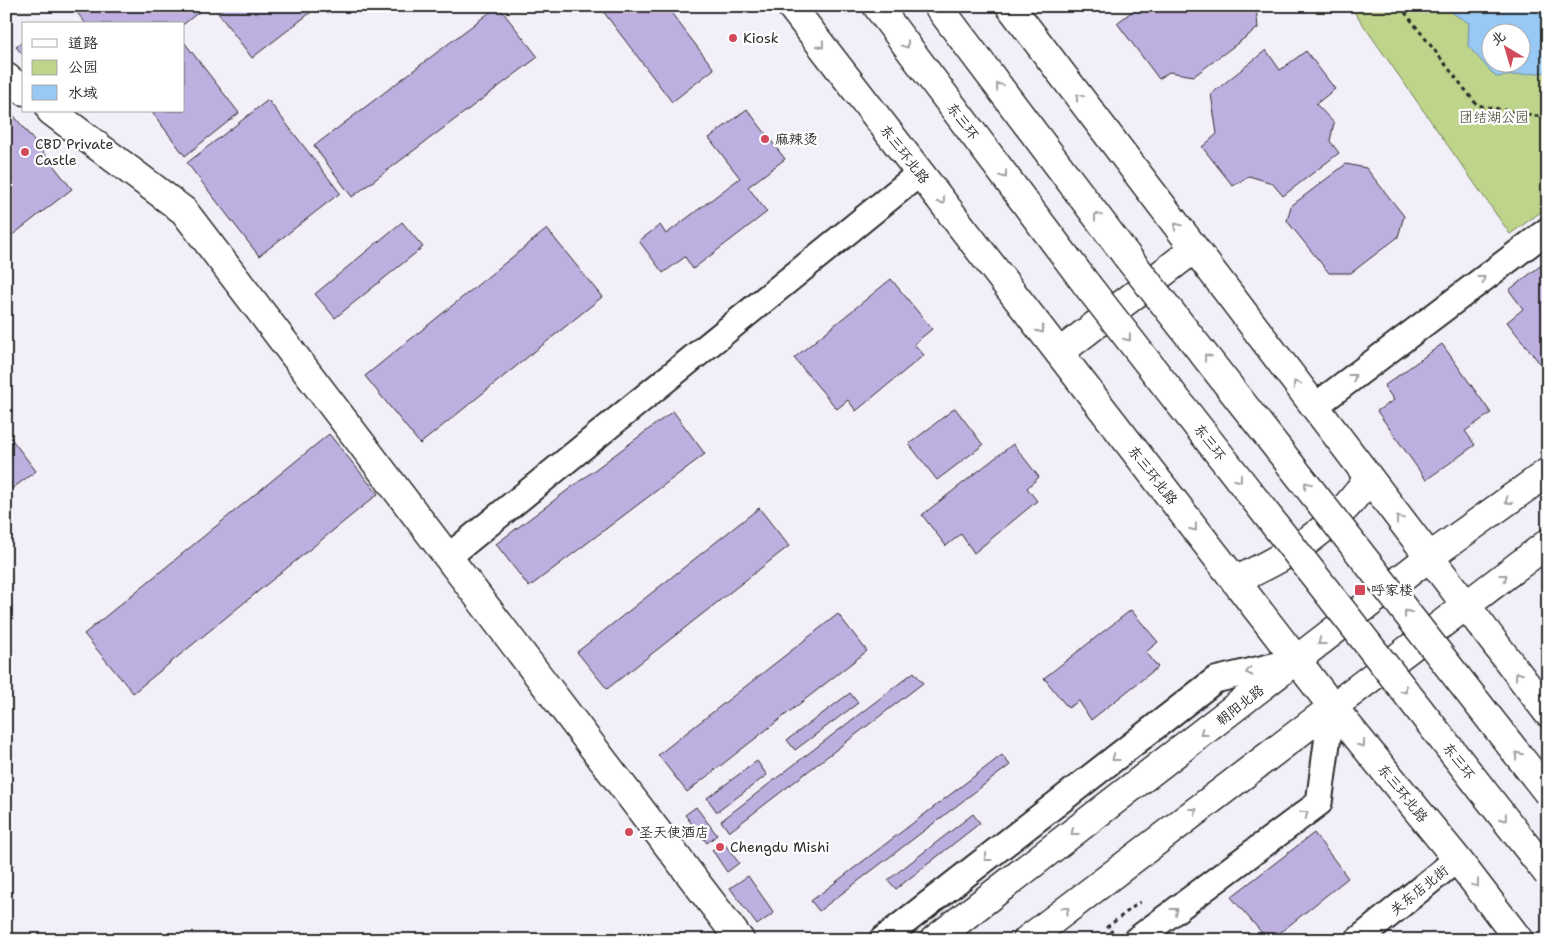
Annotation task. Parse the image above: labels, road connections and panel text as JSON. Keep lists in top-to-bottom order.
{
  "streets": {
    "main road": ["东三环", "东三环北路", "朝阳北路"],
    "street": ["关东店北街"]
  },
  "crossings": [
    ["东三环北路", "朝阳北路"],
    ["东三环北路", "关东店北街"]
  ],
  "parks": ["团结湖公园"],
  "places": {
    "other": [
      "Kiosk",
      "麻辣烫",
      "CBD Private Castle",
      "圣天使酒店",
      "Chengdu Mishi"
    ],
    "transit": ["呼家楼"]
  },
  "legend": ["道路", "公园", "水域"],
  "north": "top left"
}
